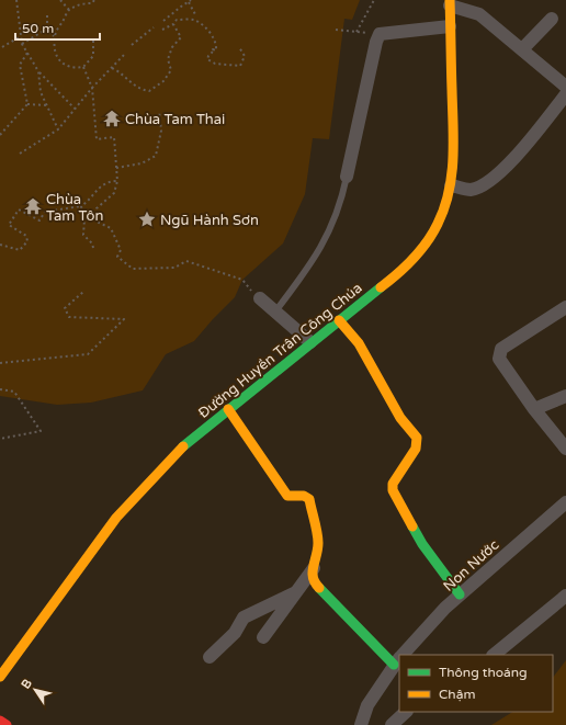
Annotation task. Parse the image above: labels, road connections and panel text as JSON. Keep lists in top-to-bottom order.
{
  "streets": {
    "street": ["Đường Huyền Trân Công Chúa", "Non Nước"]
  },
  "places": {
    "temple": ["Chùa Tam Thai", "Chùa Tam Tôn"],
    "place": ["Ngũ Hành Sơn"]
  },
  "legend": ["Thông thoáng", "Chậm"],
  "scale_bar": "50 m",
  "north": "top left"
}
